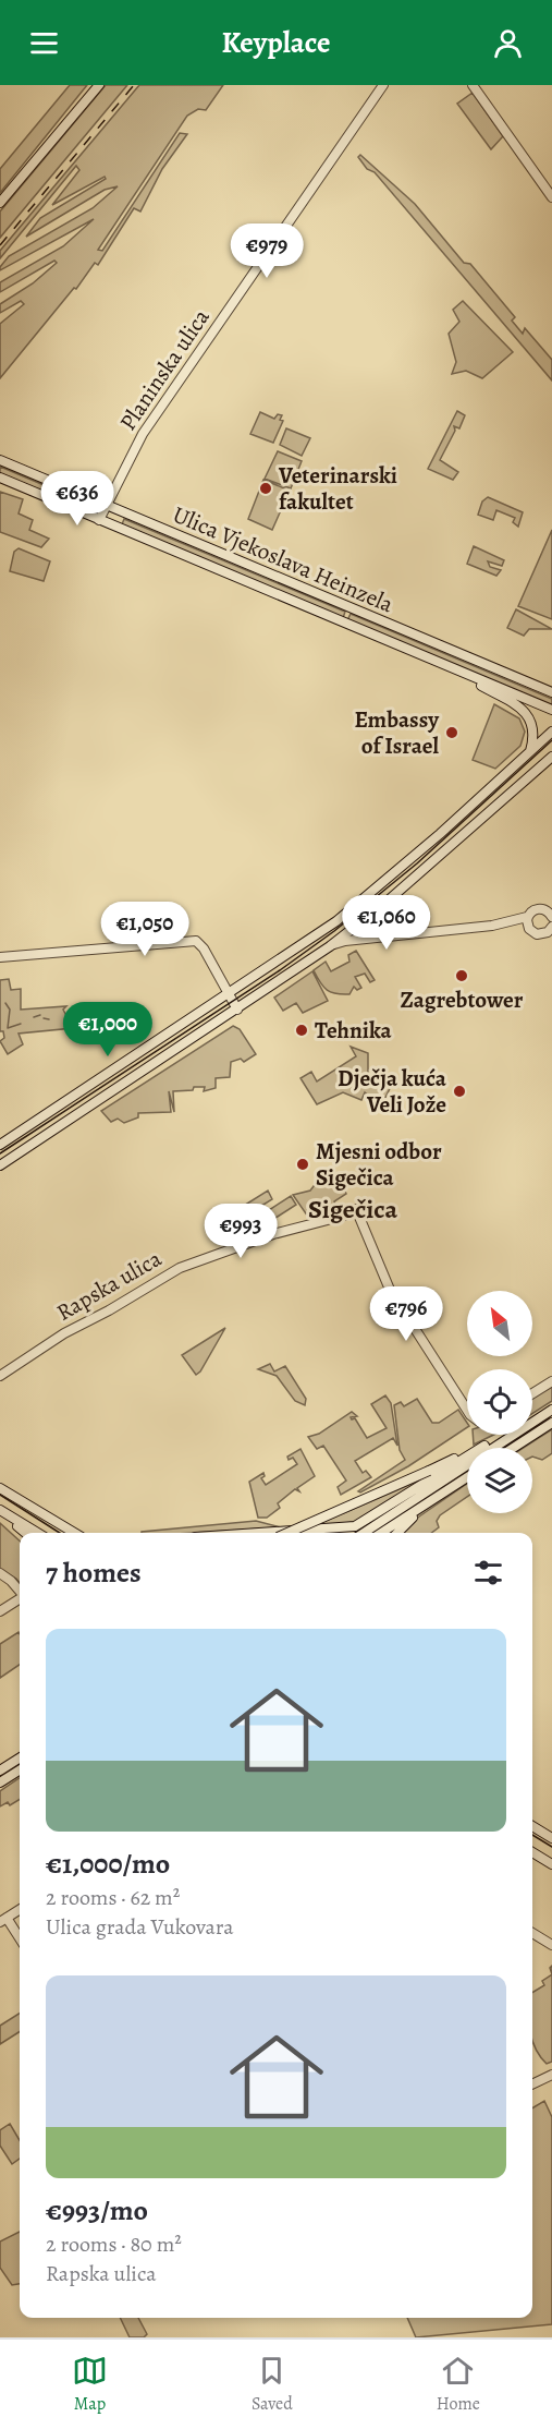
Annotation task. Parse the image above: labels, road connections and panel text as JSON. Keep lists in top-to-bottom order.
{
  "streets": {
    "main road": ["Ulica Vjekoslava Heinzela"],
    "street": ["Planinska ulica", "Rapska ulica"]
  },
  "crossings": [
    ["Planinska ulica", "Ulica Vjekoslava Heinzela"]
  ],
  "districts": ["Sigečica"],
  "places": [
    "Veterinarski fakultet",
    "Embassy of Israel",
    "Zagrebtower",
    "Tehnika",
    "Dječja kuća Veli Jože",
    "Mjesni odbor Sigečica"
  ],
  "north": "top left",
  "page": {
    "header": "Keyplace",
    "price": [
      "€979",
      "€636",
      "€1,060",
      "€1,050",
      "€1,000",
      "€993",
      "€796"
    ],
    "heading": "7 homes",
    "list": [
      {
        "name": "€1,000/mo",
        "note": "2 rooms · 62 m² · Ulica grada Vukovara"
      },
      {
        "name": "€993/mo",
        "note": "2 rooms · 80 m² · Rapska ulica"
      }
    ],
    "tabs": ["Map", "Saved", "Home"]
  }
}
